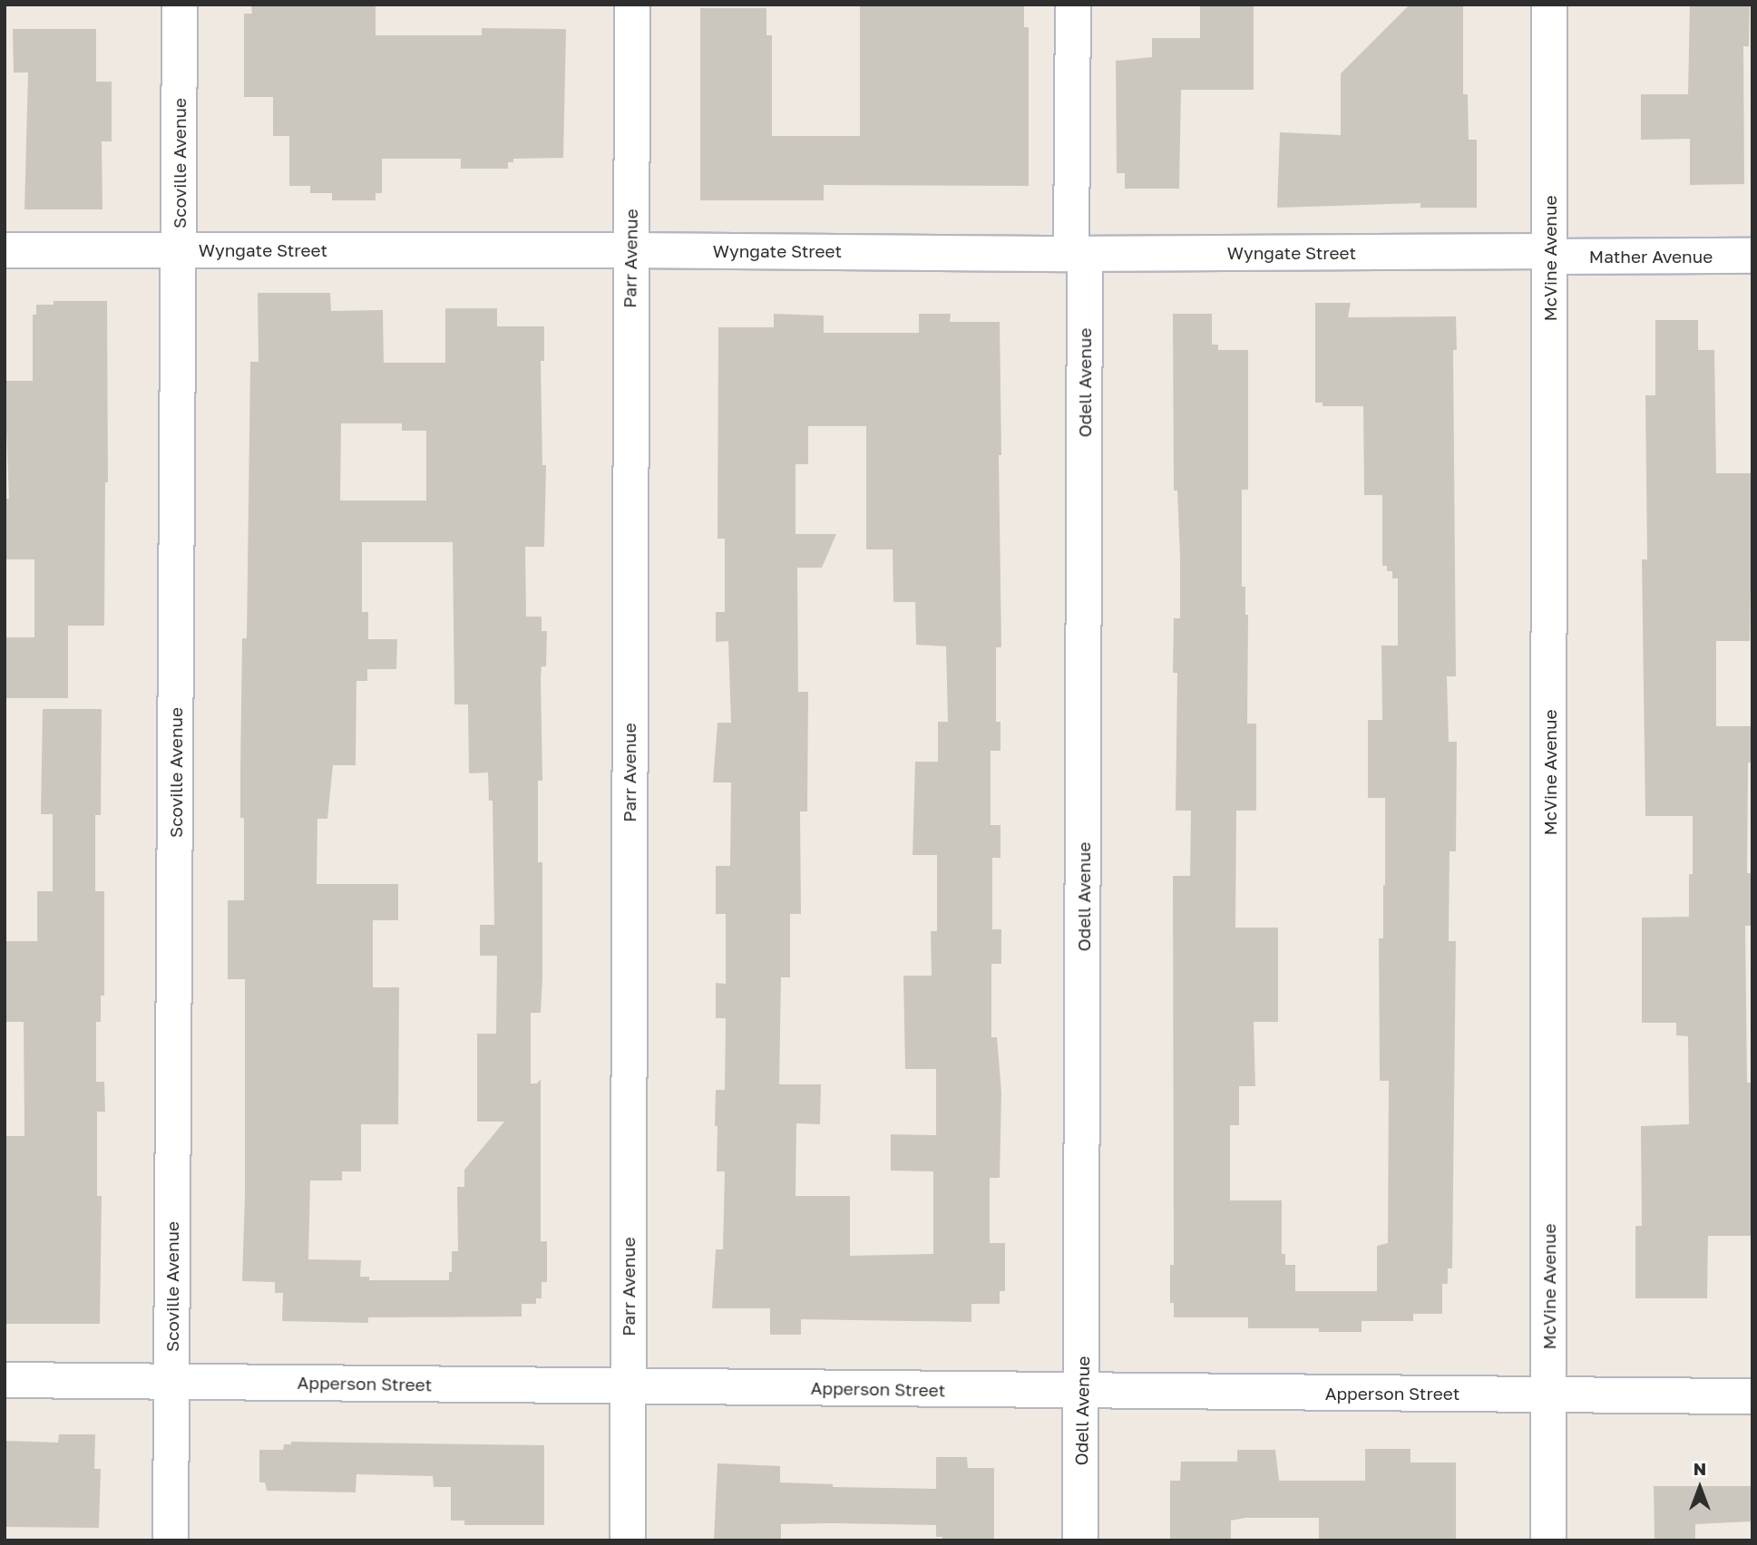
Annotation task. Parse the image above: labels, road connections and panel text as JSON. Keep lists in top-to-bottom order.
{
  "streets": {
    "street": [
      "Scoville Avenue",
      "Wyngate Street",
      "Mather Avenue",
      "Parr Avenue",
      "McVine Avenue",
      "Odell Avenue",
      "Apperson Street"
    ]
  },
  "crossings": [
    ["Scoville Avenue", "Wyngate Street"],
    ["Scoville Avenue", "Apperson Street"],
    ["Wyngate Street", "Mather Avenue"],
    ["Wyngate Street", "Parr Avenue"],
    ["Wyngate Street", "McVine Avenue"],
    ["Wyngate Street", "Odell Avenue"],
    ["Mather Avenue", "McVine Avenue"],
    ["Parr Avenue", "Apperson Street"],
    ["McVine Avenue", "Apperson Street"],
    ["Odell Avenue", "Apperson Street"]
  ],
  "north": "top"
}
